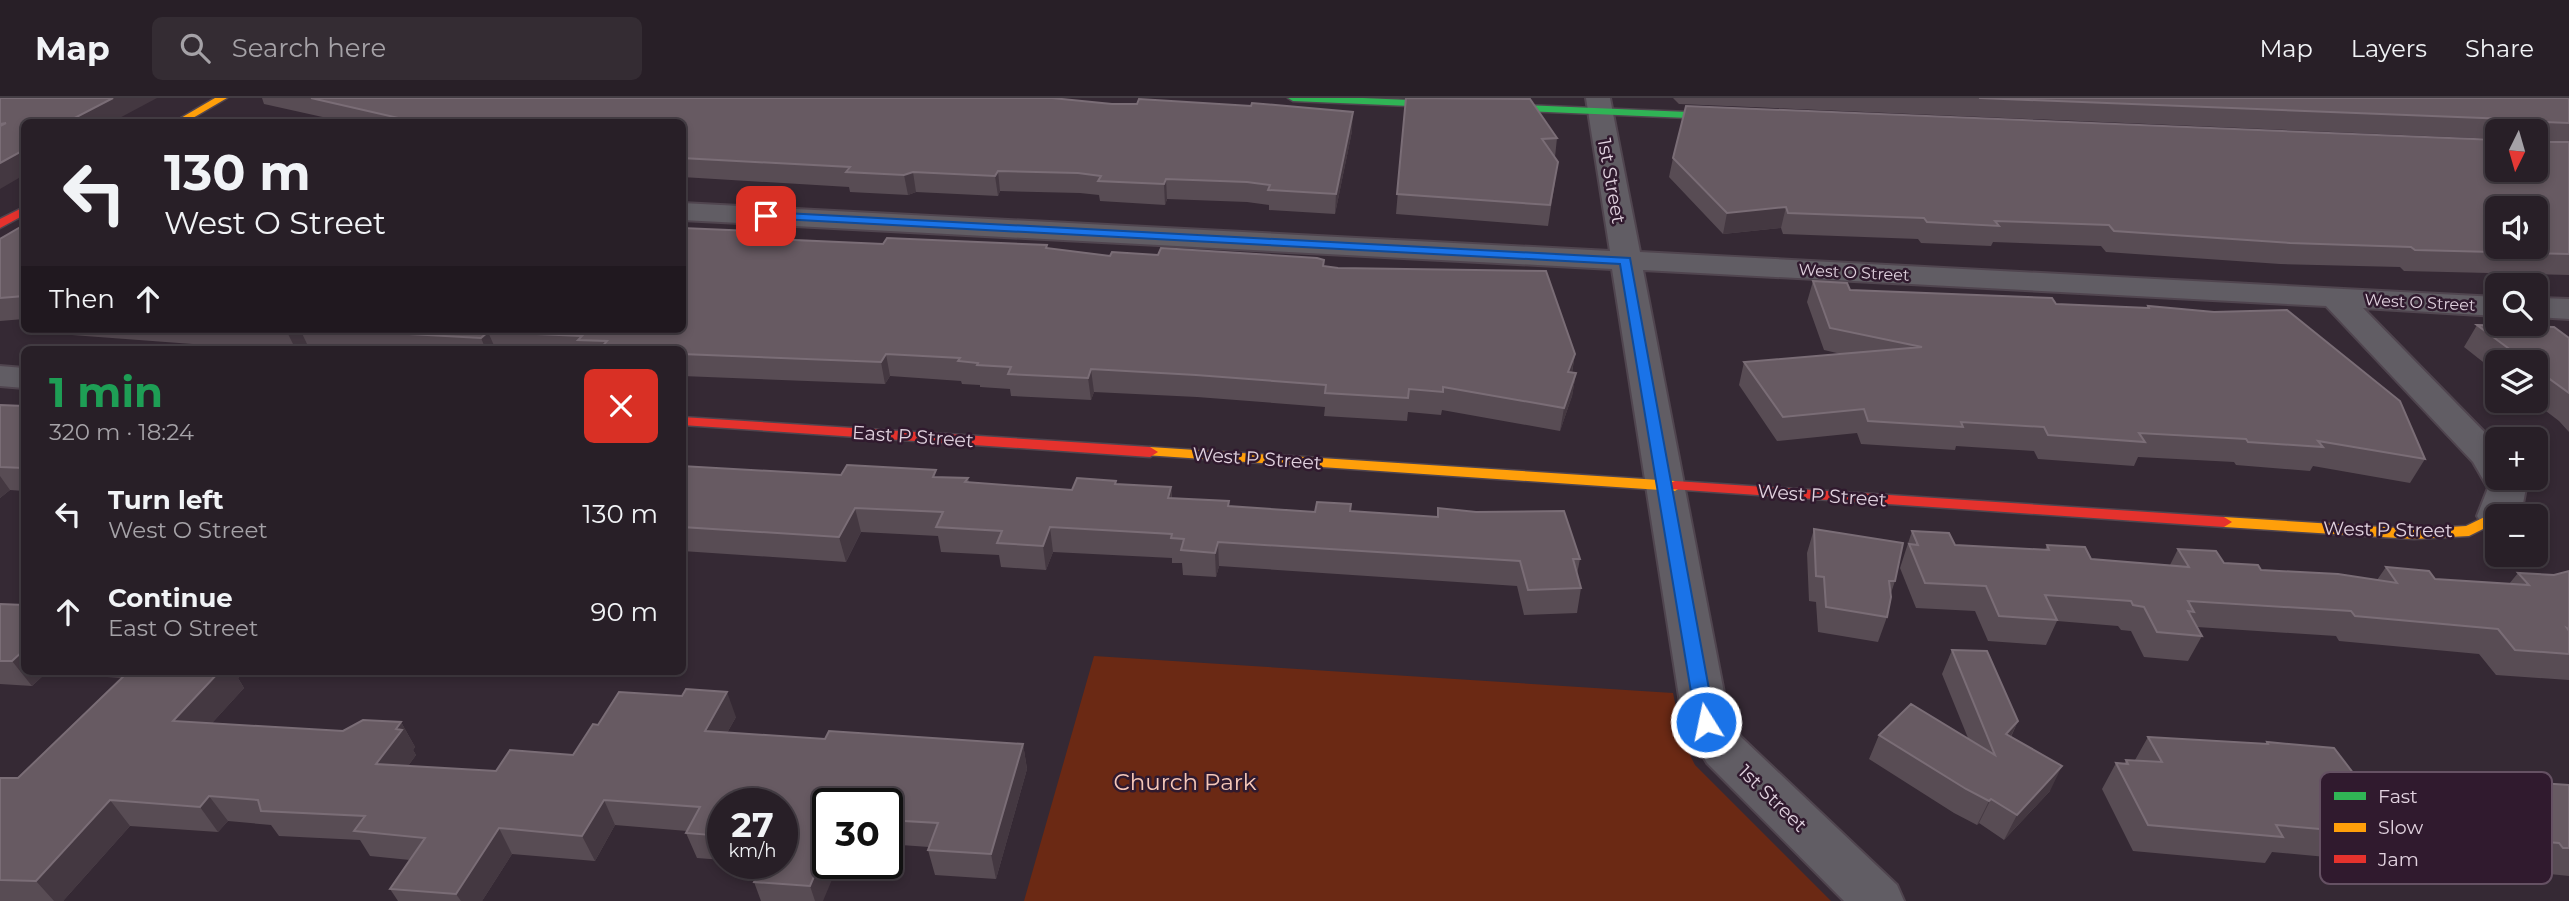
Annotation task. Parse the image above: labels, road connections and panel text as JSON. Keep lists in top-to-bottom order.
{
  "streets": {
    "street": [
      "1st Street",
      "West O Street",
      "East P Street",
      "West P Street"
    ]
  },
  "crossings": [
    ["1st Street", "West O Street"],
    ["1st Street", "West P Street"],
    ["East P Street", "West P Street"]
  ],
  "parks": ["Church Park"],
  "legend": ["Fast", "Slow", "Jam"],
  "north": "bottom",
  "page": {
    "header": "Map",
    "search": "Search here",
    "nav": ["Map", "Layers", "Share"],
    "map_buttons": ["+", "−"],
    "turn": ["130 m", "West O Street"],
    "then": "Then",
    "heading": ["1 min", "320 m · 18:24"],
    "list": [
      {
        "name": "Turn left",
        "note": "West O Street",
        "value": "130 m"
      },
      {
        "name": "Continue",
        "note": "East O Street",
        "value": "90 m"
      }
    ],
    "speed": "27 km/h",
    "limit": "30"
  }
}
